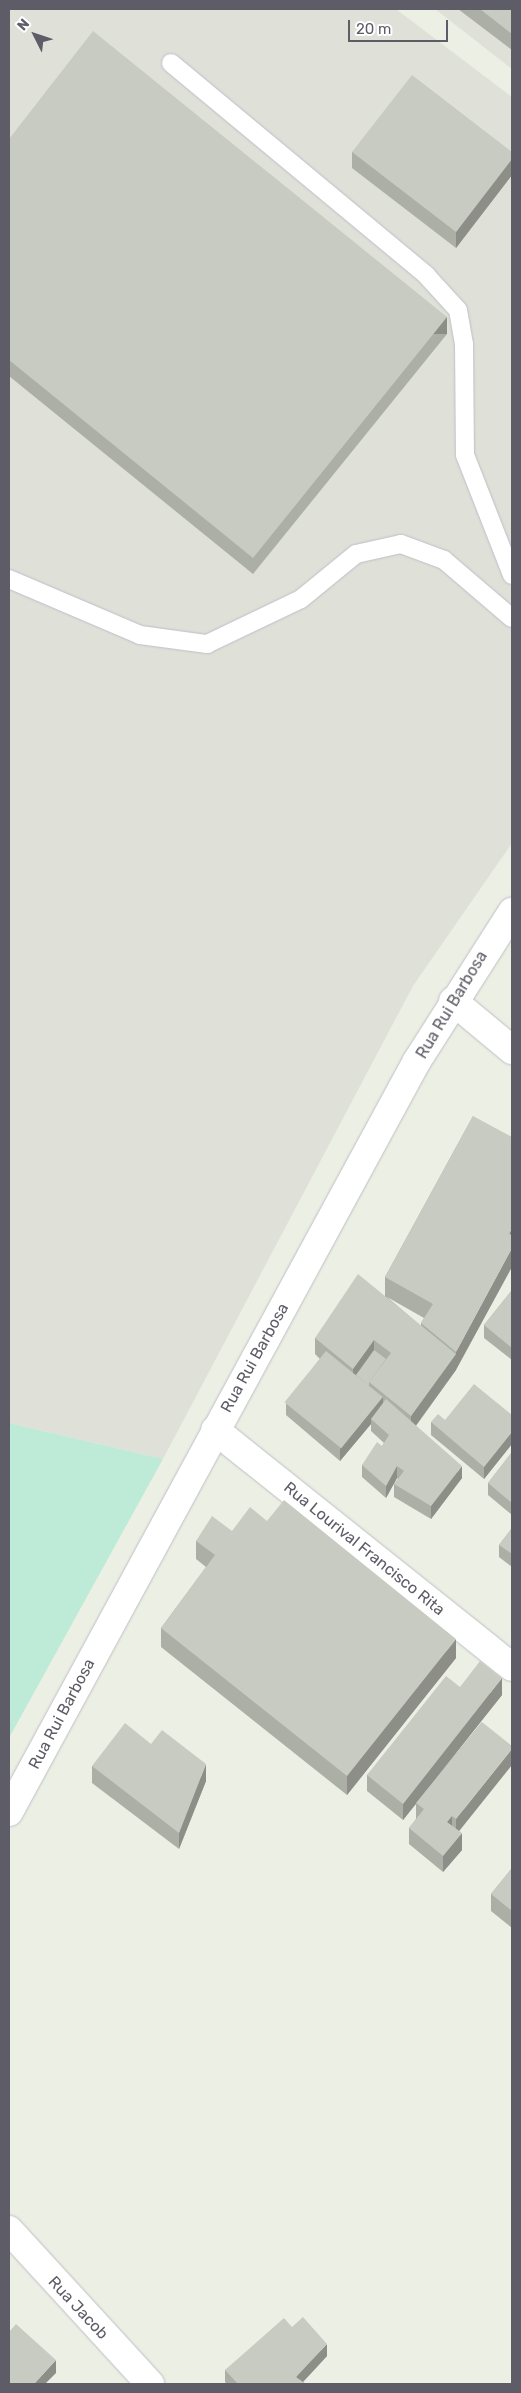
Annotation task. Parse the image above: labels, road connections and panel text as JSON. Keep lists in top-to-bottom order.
{
  "streets": {
    "street": ["Rua Rui Barbosa", "Rua Lourival Francisco Rita", "Rua Jacob"]
  },
  "crossings": [
    ["Rua Rui Barbosa", "Rua Lourival Francisco Rita"]
  ],
  "scale_bar": "20 m",
  "north": "top left"
}
